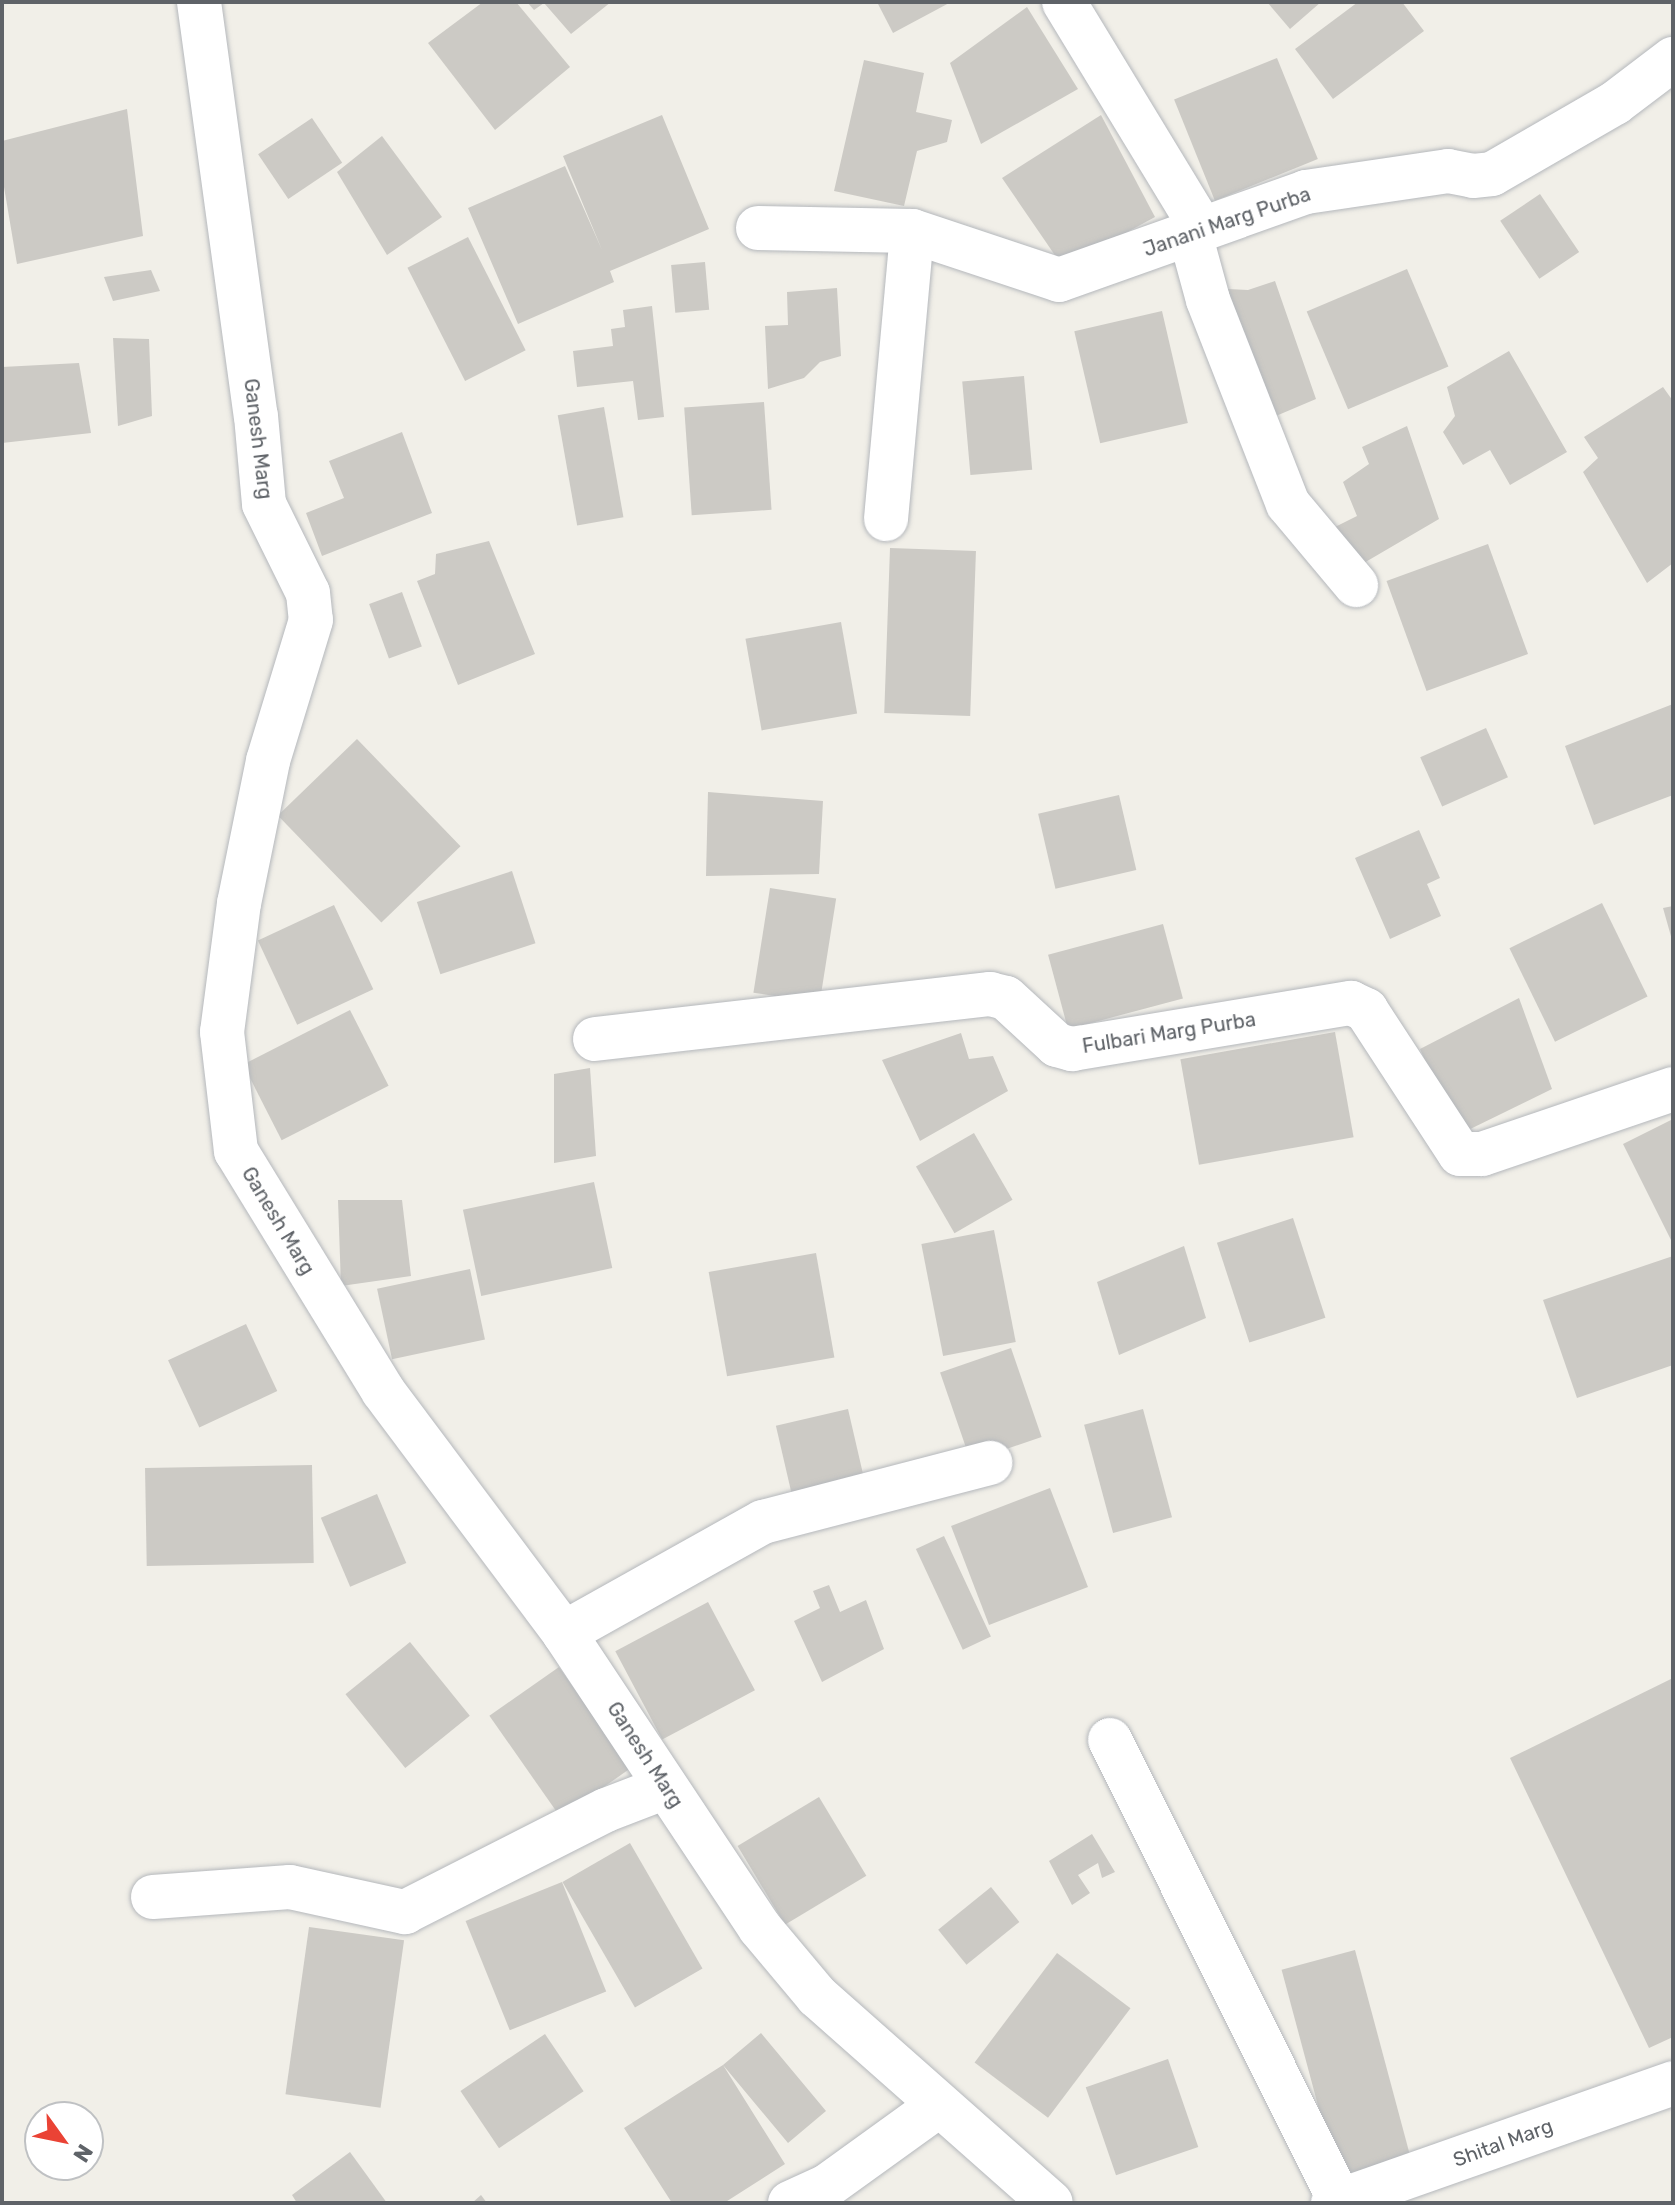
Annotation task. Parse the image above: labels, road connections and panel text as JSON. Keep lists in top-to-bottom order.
{
  "streets": {
    "street": [
      "Janani Marg Purba",
      "Ganesh Marg",
      "Fulbari Marg Purba",
      "Shital Marg"
    ]
  },
  "north": "bottom right"
}
